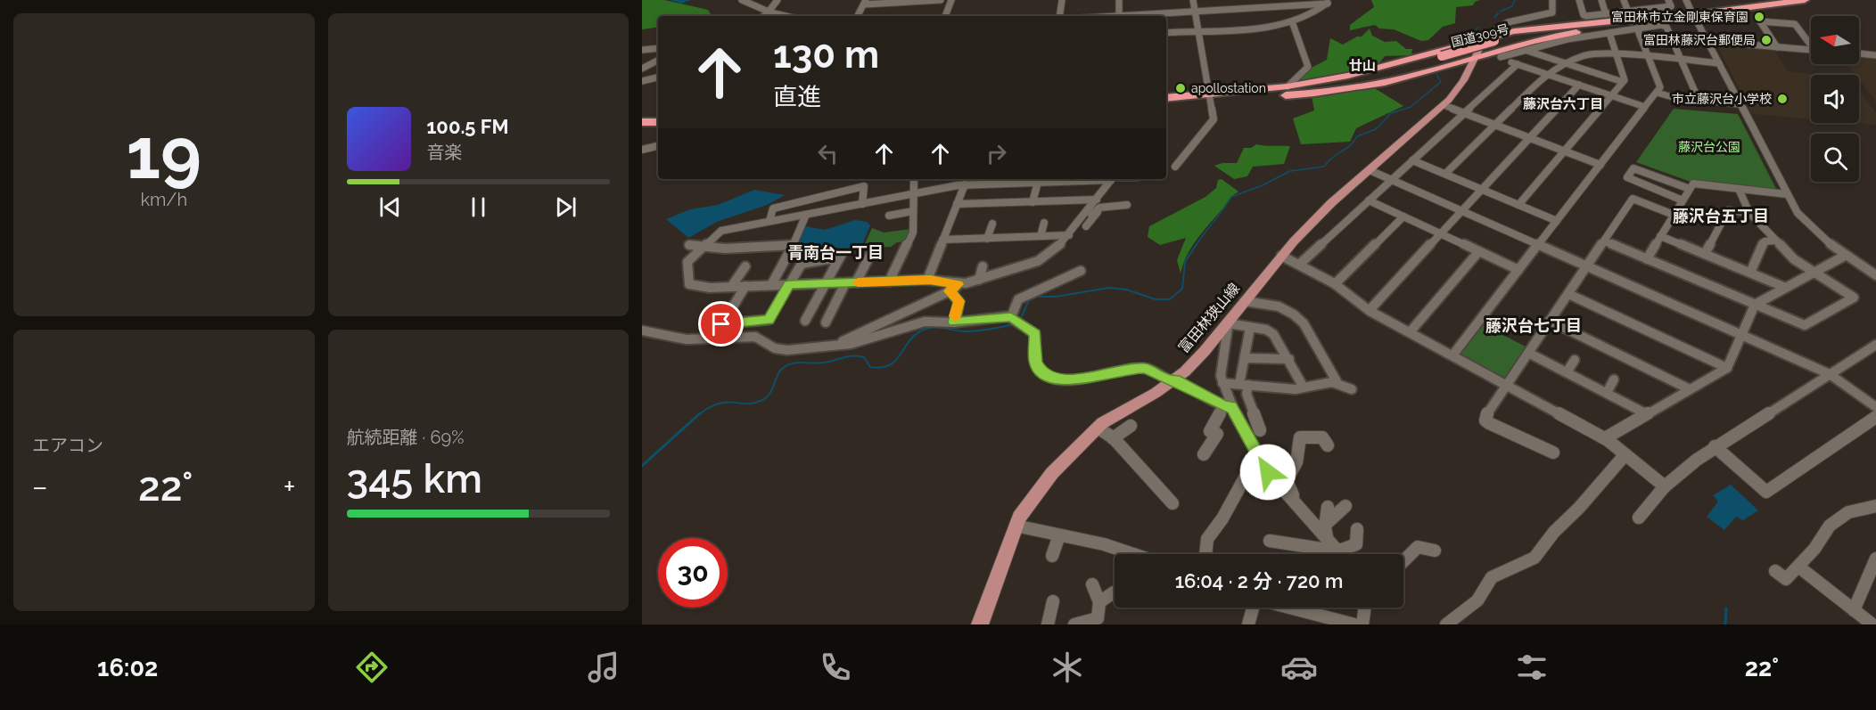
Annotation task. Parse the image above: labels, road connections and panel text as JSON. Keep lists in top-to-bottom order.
{
  "streets": {
    "highway": ["国道309号"],
    "main road": ["富田林狭山線"]
  },
  "crossings": [
    ["国道309号", "富田林狭山線"]
  ],
  "districts": [
    "廿山",
    "藤沢台六丁目",
    "藤沢台五丁目",
    "青南台一丁目",
    "藤沢台七丁目"
  ],
  "parks": ["藤沢台公園"],
  "places": [
    "富田林市立金剛東保育園",
    "富田林藤沢台郵便局",
    "apollostation",
    "市立藤沢台小学校"
  ],
  "north": "left",
  "page": {
    "tile": [
      ["19", "km/h"],
      "エアコン",
      ["航続距離 · 69%", "345 km"]
    ],
    "turn": ["130 m", "直進"],
    "song": ["100.5 FM", "音楽"],
    "heat": ["−", "22°", "+"],
    "limit": "30",
    "trip": "16:04 · 2 分 · 720 m",
    "tabs": ["16:02", "22°"]
  }
}
